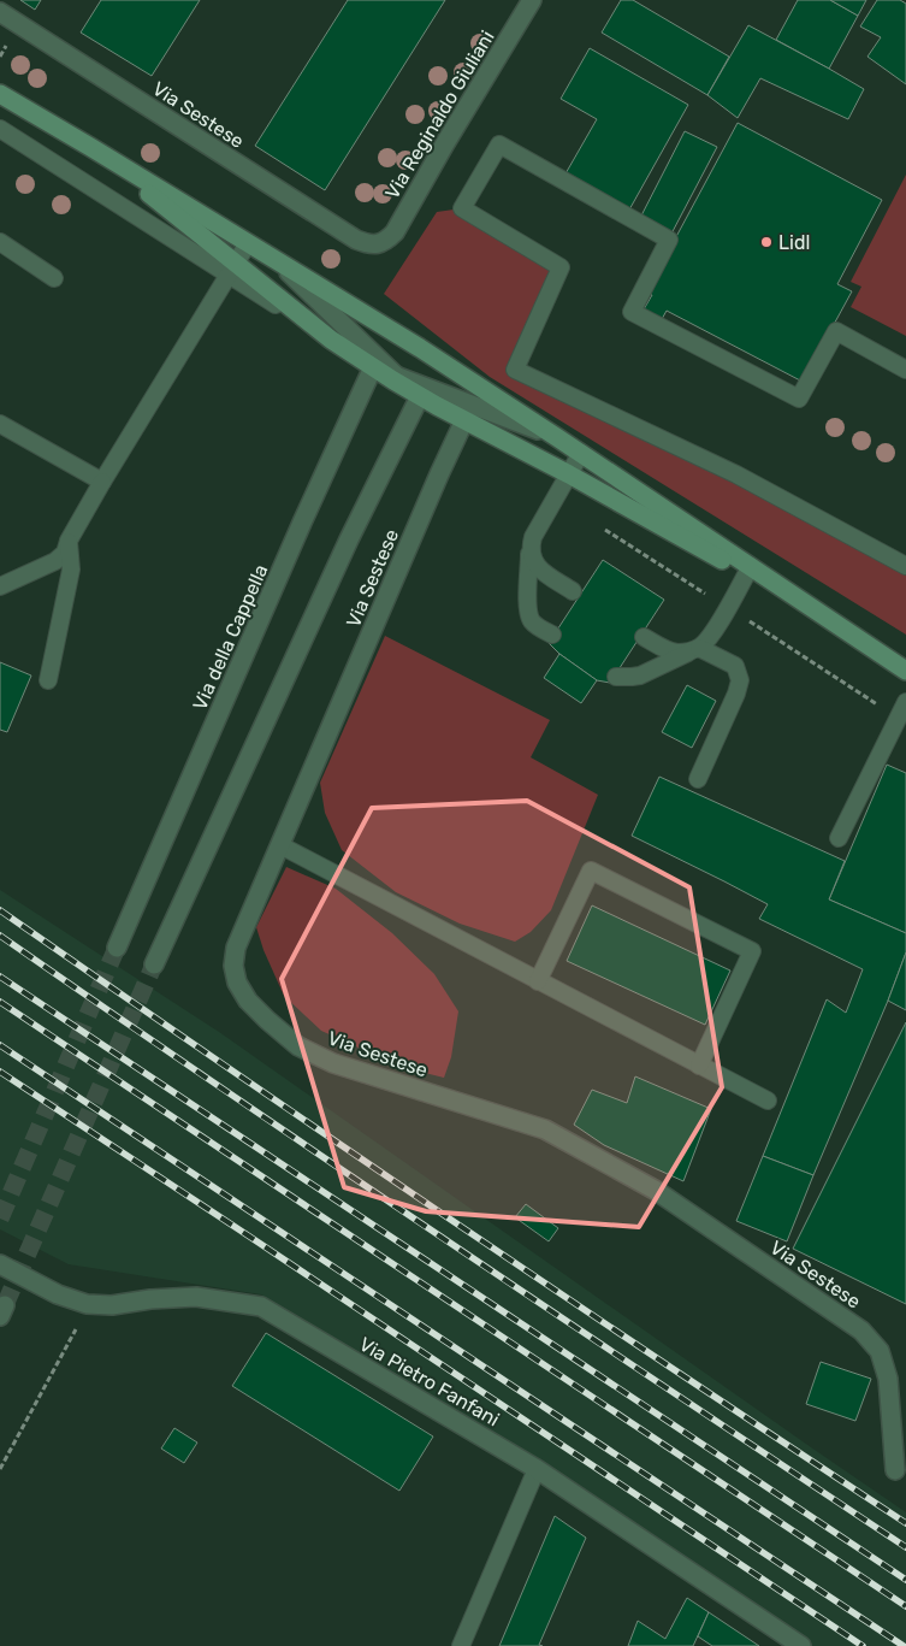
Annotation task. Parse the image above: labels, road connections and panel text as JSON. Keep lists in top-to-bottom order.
{
  "streets": {
    "street": [
      "Via Sestese",
      "Via Reginaldo Giuliani",
      "Via della Cappella",
      "Via Pietro Fanfani"
    ]
  },
  "crossings": [
    ["Via Sestese", "Via Reginaldo Giuliani"]
  ],
  "places": ["Lidl"]
}
